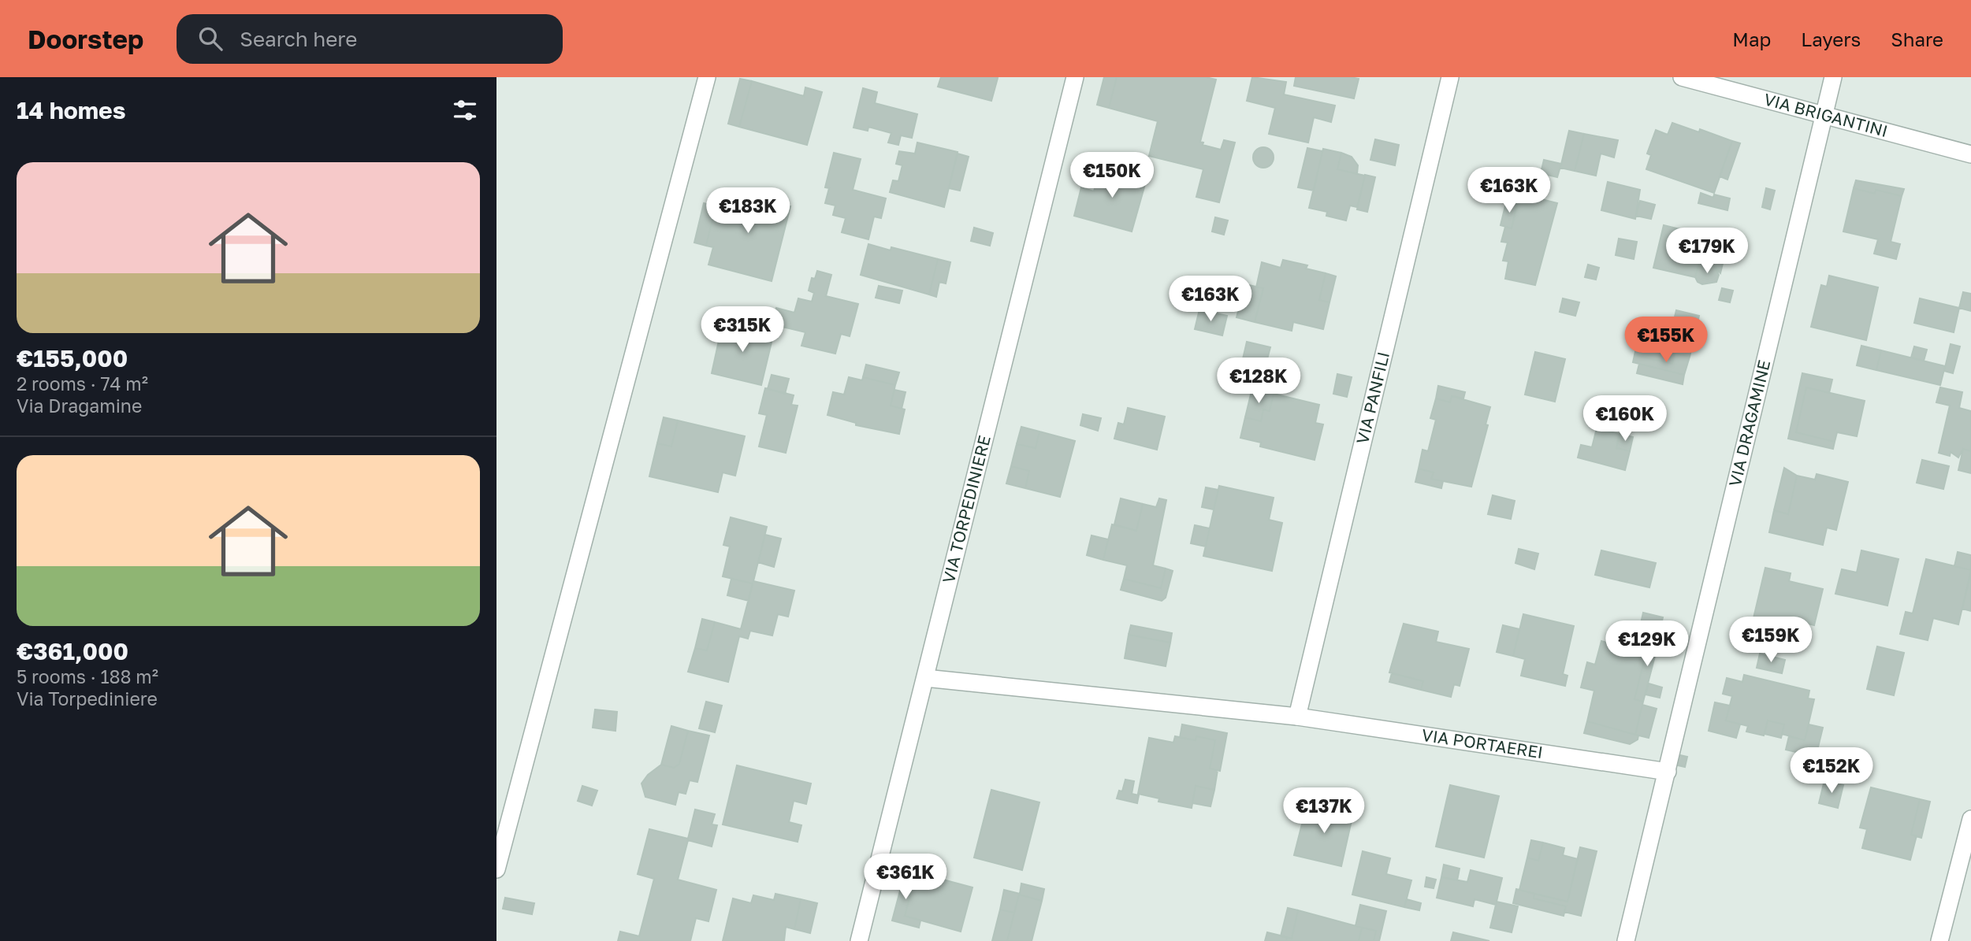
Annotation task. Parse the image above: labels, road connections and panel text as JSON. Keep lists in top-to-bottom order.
{
  "streets": {
    "street": [
      "VIA BRIGANTINI",
      "VIA PANFILI",
      "VIA DRAGAMINE",
      "VIA TORPEDINIERE",
      "VIA PORTAEREI"
    ]
  },
  "crossings": [
    ["VIA BRIGANTINI", "VIA DRAGAMINE"],
    ["VIA PANFILI", "VIA PORTAEREI"],
    ["VIA DRAGAMINE", "VIA PORTAEREI"],
    ["VIA TORPEDINIERE", "VIA PORTAEREI"]
  ],
  "page": {
    "header": "Doorstep",
    "search": "Search here",
    "nav": ["Map", "Layers", "Share"],
    "heading": "14 homes",
    "list": [
      {
        "name": "€155,000",
        "note": "2 rooms · 74 m² · Via Dragamine"
      },
      {
        "name": "€361,000",
        "note": "5 rooms · 188 m² · Via Torpediniere"
      }
    ],
    "price": [
      "€150K",
      "€163K",
      "€183K",
      "€179K",
      "€163K",
      "€315K",
      "€155K",
      "€128K",
      "€160K",
      "€159K",
      "€129K",
      "€152K",
      "€137K",
      "€361K"
    ]
  }
}
